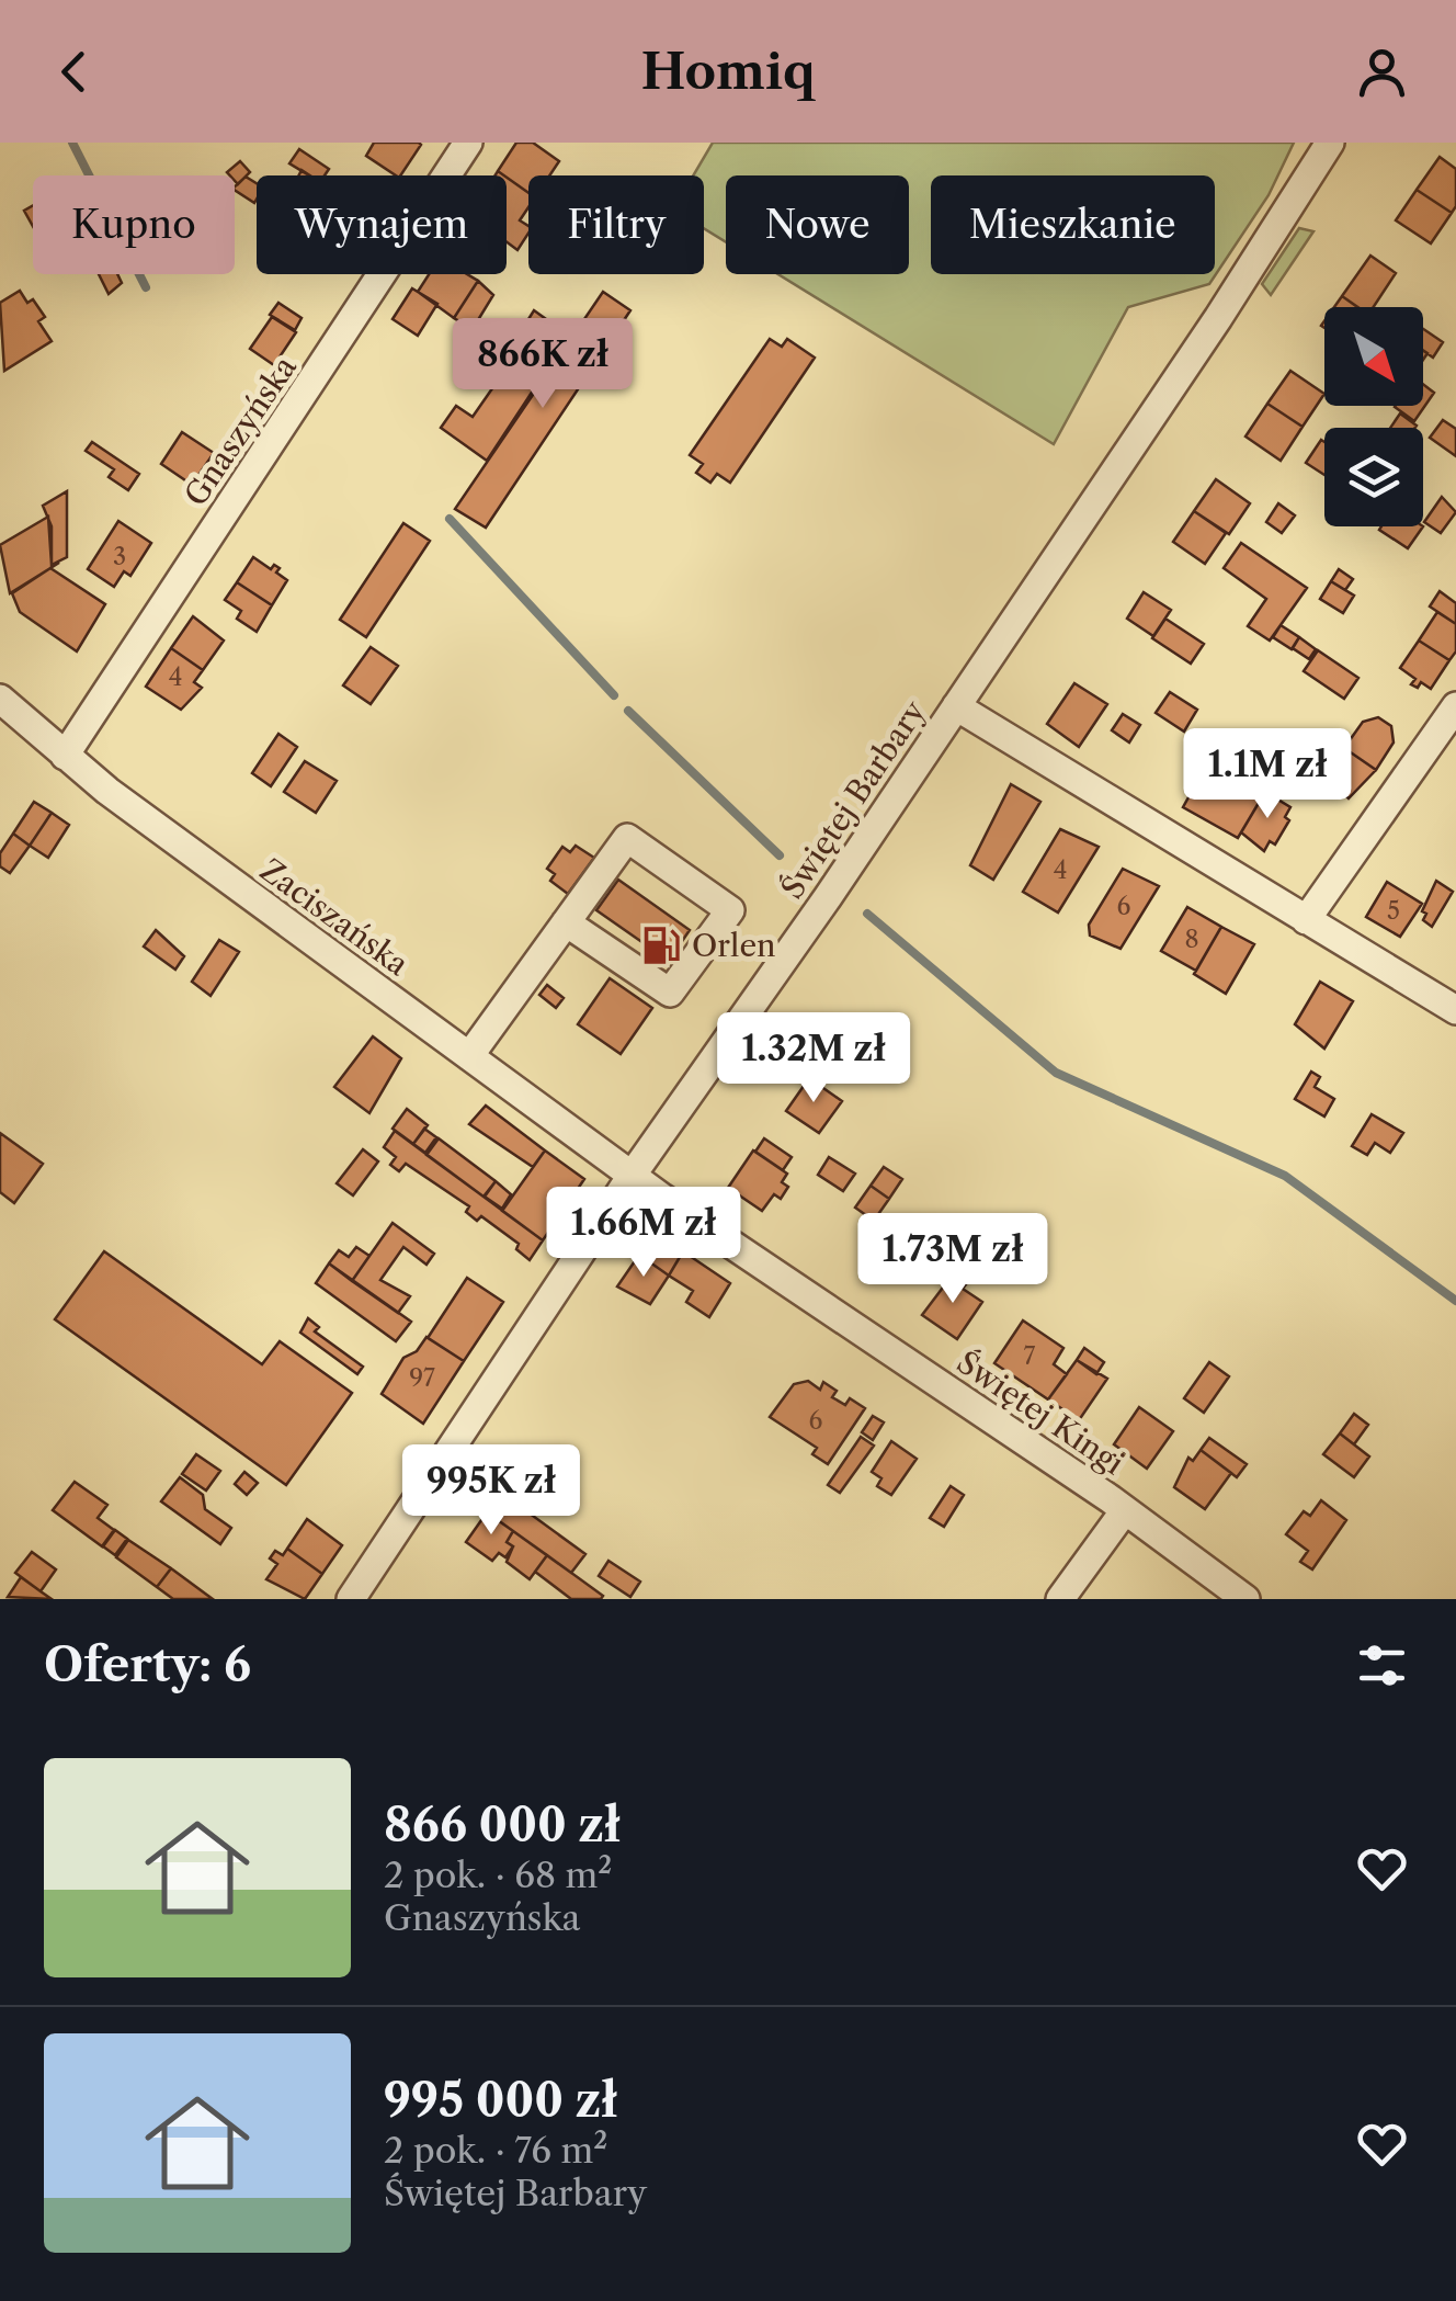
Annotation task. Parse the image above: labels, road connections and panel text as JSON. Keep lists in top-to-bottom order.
{
  "streets": {
    "street": [
      "Gnaszyńska",
      "Świętej Barbary",
      "Zaciszańska",
      "Świętej Kingi"
    ]
  },
  "crossings": [
    ["Gnaszyńska", "Zaciszańska"],
    ["Świętej Barbary", "Zaciszańska"],
    ["Świętej Barbary", "Świętej Kingi"],
    ["Zaciszańska", "Świętej Kingi"]
  ],
  "places": {
    "fuel station": ["Orlen"]
  },
  "house_numbers": [
    "3",
    "4",
    "4",
    "6",
    "5",
    "8",
    "7",
    "97",
    "6"
  ],
  "north": "bottom right",
  "page": {
    "header": "Homiq",
    "chip": [
      "Kupno",
      "Wynajem",
      "Filtry",
      "Nowe",
      "Mieszkanie"
    ],
    "price": [
      "866K zł",
      "1.1M zł",
      "1.32M zł",
      "1.66M zł",
      "1.73M zł",
      "995K zł"
    ],
    "heading": "Oferty: 6",
    "list": [
      {
        "name": "866 000 zł",
        "note": "2 pok. · 68 m² · Gnaszyńska"
      },
      {
        "name": "995 000 zł",
        "note": "2 pok. · 76 m² · Świętej Barbary"
      }
    ]
  }
}
